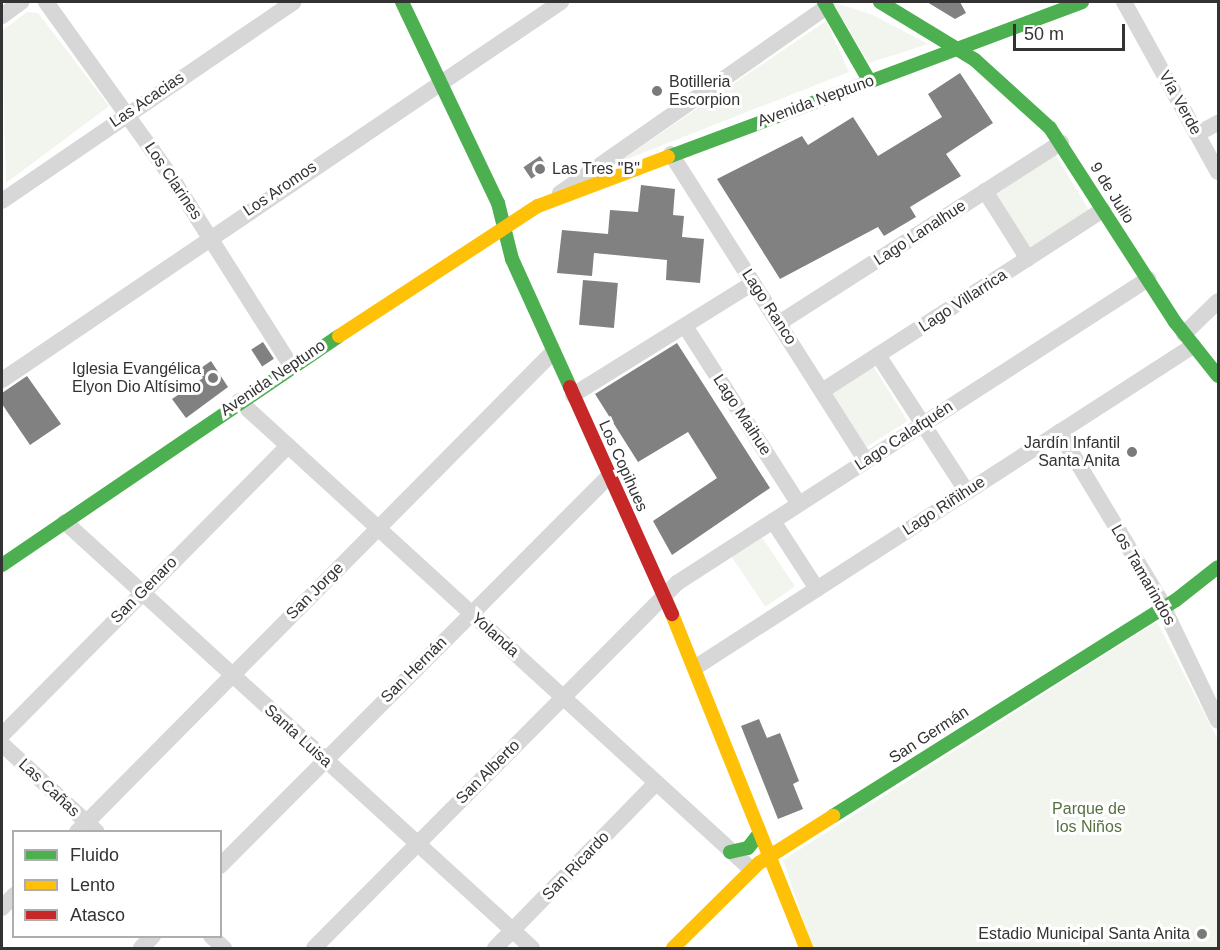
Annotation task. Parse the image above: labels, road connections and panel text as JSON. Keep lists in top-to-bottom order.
{
  "streets": {
    "street": [
      "Las Acacias",
      "Avenida Neptuno",
      "Vía Verde",
      "Los Clarines",
      "Los Aromos",
      "9 de Julio",
      "Lago Lanalhue",
      "Lago Villarrica",
      "Lago Ranco",
      "Lago Maihue",
      "Lago Calafquén",
      "Los Copihues",
      "Lago Riñihue",
      "Los Tamarindos",
      "San Genaro",
      "San Jorge",
      "Yolanda",
      "San Hernán",
      "San Germán",
      "Santa Luisa",
      "San Alberto",
      "Las Cañas",
      "San Ricardo"
    ]
  },
  "crossings": [
    ["Las Acacias", "Los Clarines"],
    ["Avenida Neptuno", "Los Clarines"],
    ["Avenida Neptuno", "9 de Julio"],
    ["Avenida Neptuno", "Lago Ranco"],
    ["Avenida Neptuno", "Los Copihues"],
    ["Avenida Neptuno", "Yolanda"],
    ["Avenida Neptuno", "Santa Luisa"],
    ["Los Clarines", "Los Aromos"],
    ["Los Aromos", "Los Copihues"],
    ["9 de Julio", "Lago Lanalhue"],
    ["9 de Julio", "Lago Villarrica"],
    ["9 de Julio", "Lago Calafquén"],
    ["9 de Julio", "Lago Riñihue"],
    ["Lago Lanalhue", "Lago Ranco"],
    ["Lago Villarrica", "Lago Ranco"],
    ["Lago Ranco", "Lago Calafquén"],
    ["Lago Maihue", "Lago Calafquén"],
    ["Lago Calafquén", "Los Copihues"],
    ["Lago Calafquén", "San Alberto"],
    ["Los Copihues", "Lago Riñihue"],
    ["Los Copihues", "San Jorge"],
    ["Los Copihues", "San Hernán"],
    ["Los Copihues", "San Germán"],
    ["Los Copihues", "San Alberto"],
    ["Lago Riñihue", "Los Tamarindos"],
    ["Los Tamarindos", "San Germán"],
    ["San Genaro", "Yolanda"],
    ["San Genaro", "Santa Luisa"],
    ["San Jorge", "Yolanda"],
    ["San Jorge", "Santa Luisa"],
    ["San Jorge", "Las Cañas"],
    ["Yolanda", "San Hernán"],
    ["Yolanda", "San Germán"],
    ["Yolanda", "San Alberto"],
    ["Yolanda", "San Ricardo"],
    ["San Hernán", "Santa Luisa"],
    ["Santa Luisa", "San Alberto"],
    ["Santa Luisa", "San Ricardo"]
  ],
  "parks": ["Parque de los Niños"],
  "places": [
    "Botilleria Escorpion",
    "Las Tres \"B\"",
    "Iglesia Evangélica Elyon Dio Altísimo",
    "Jardín Infantil Santa Anita",
    "Estadio Municipal Santa Anita"
  ],
  "legend": ["Fluido", "Lento", "Atasco"],
  "scale_bar": "50 m"
}
